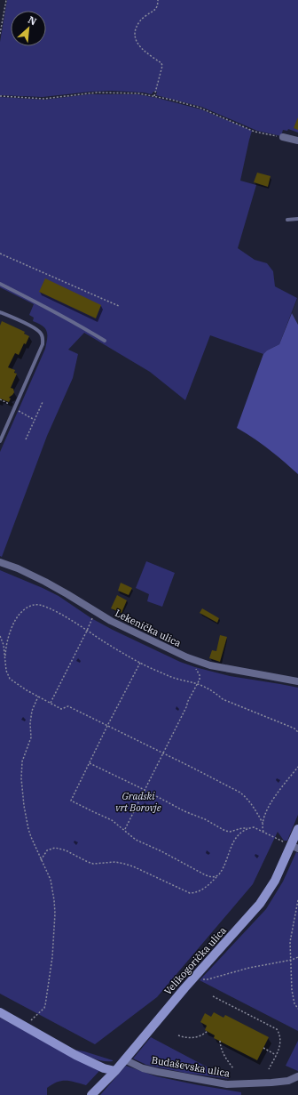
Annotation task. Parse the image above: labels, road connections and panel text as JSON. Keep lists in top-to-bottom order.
{
  "streets": {
    "street": ["Lekenička ulica", "Velikogorička ulica", "Budaševska ulica"]
  },
  "crossings": [
    ["Velikogorička ulica", "Budaševska ulica"]
  ],
  "parks": ["Gradski vrt Borovje"],
  "north": "top right"
}
